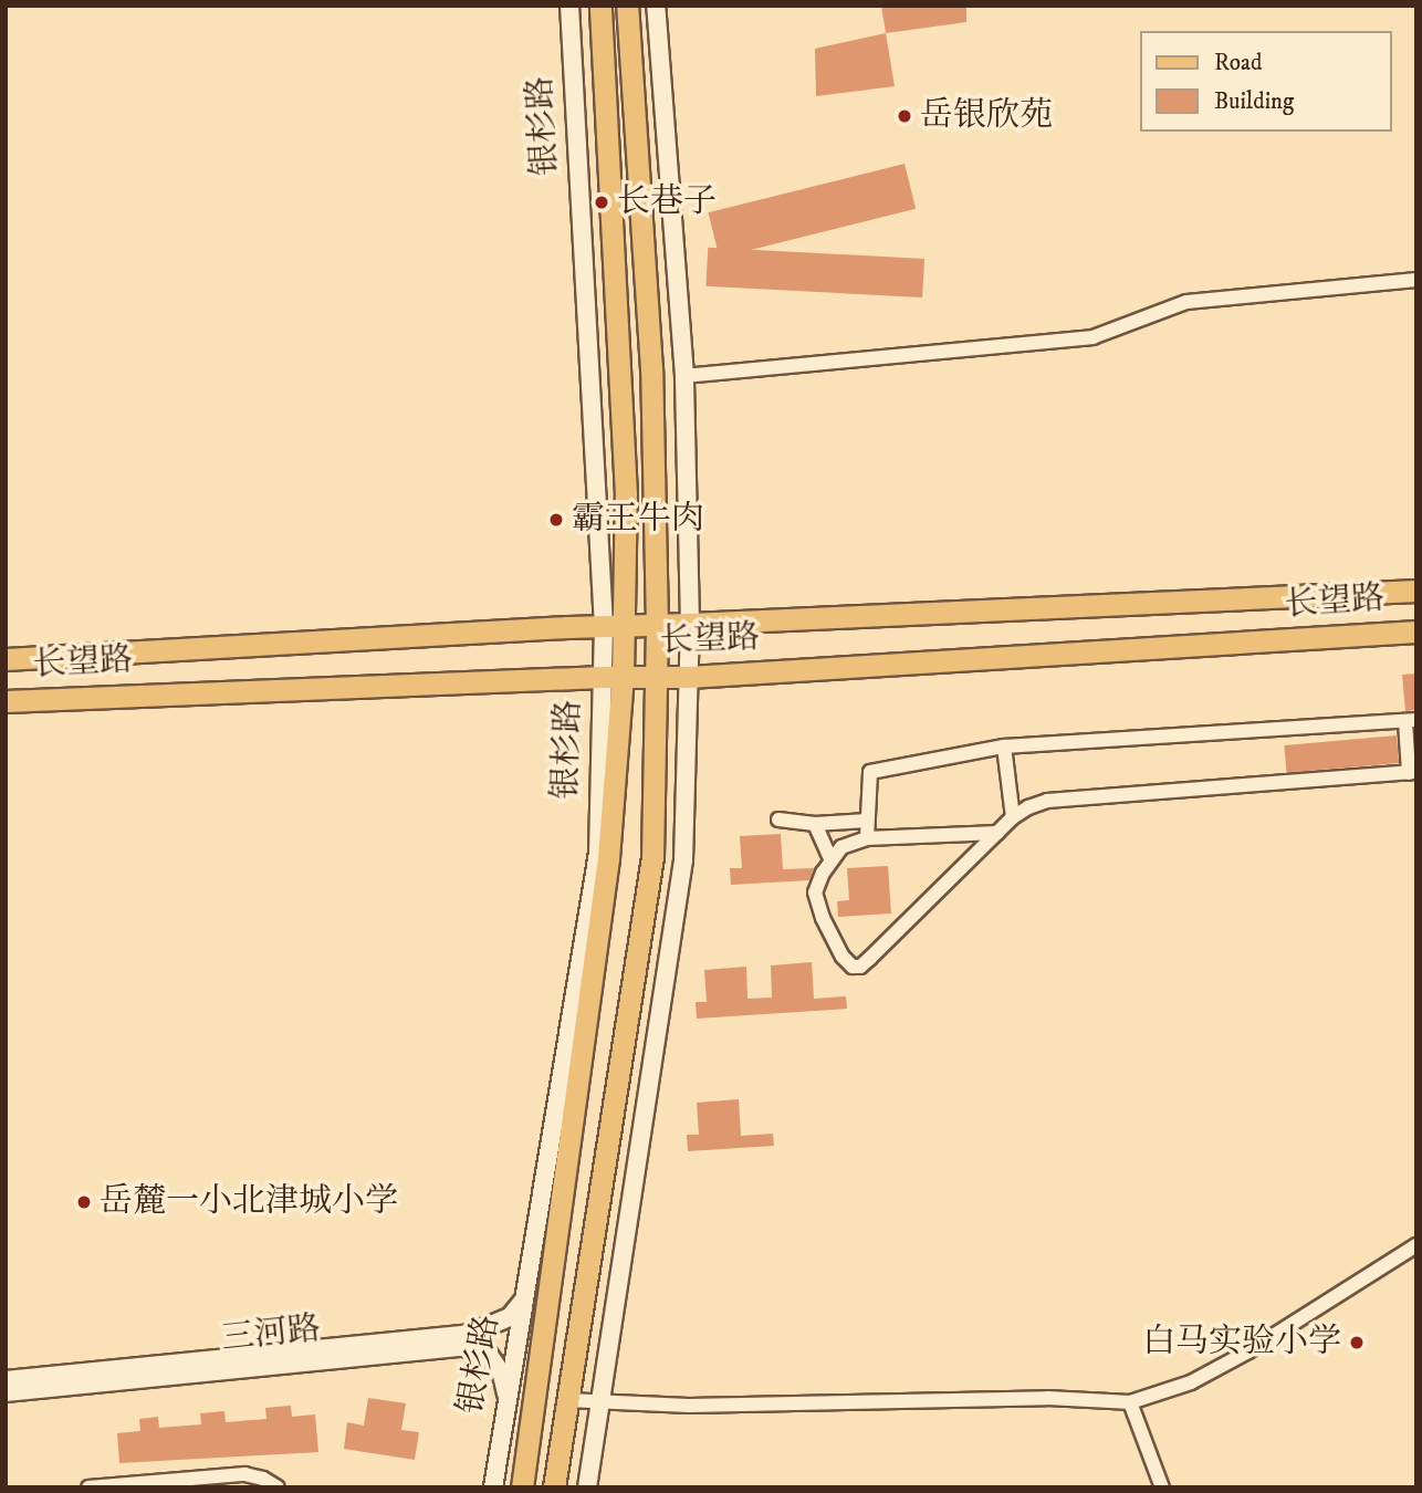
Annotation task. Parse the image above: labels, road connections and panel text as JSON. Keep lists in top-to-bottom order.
{
  "streets": {
    "main road": ["银杉路", "长望路"],
    "street": ["三河路"]
  },
  "crossings": [
    ["银杉路", "长望路"],
    ["银杉路", "三河路"]
  ],
  "places": [
    "岳银欣苑",
    "长巷子",
    "霸王牛肉",
    "岳麓一小北津城小学",
    "白马实验小学"
  ],
  "legend": ["Road", "Building"]
}
